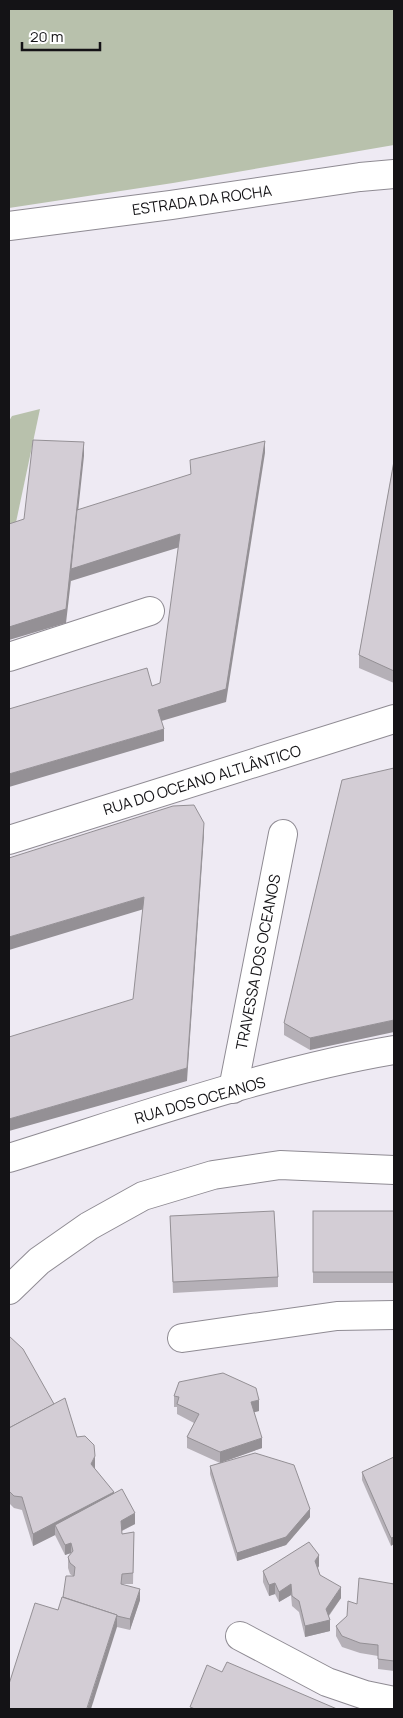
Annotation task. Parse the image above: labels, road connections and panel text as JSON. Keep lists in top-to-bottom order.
{
  "streets": {
    "street": [
      "ESTRADA DA ROCHA",
      "RUA DO OCEANO ALTLÂNTICO",
      "TRAVESSA DOS OCEANOS",
      "RUA DOS OCEANOS"
    ]
  },
  "crossings": [
    ["TRAVESSA DOS OCEANOS", "RUA DOS OCEANOS"]
  ],
  "scale_bar": "20 m"
}
